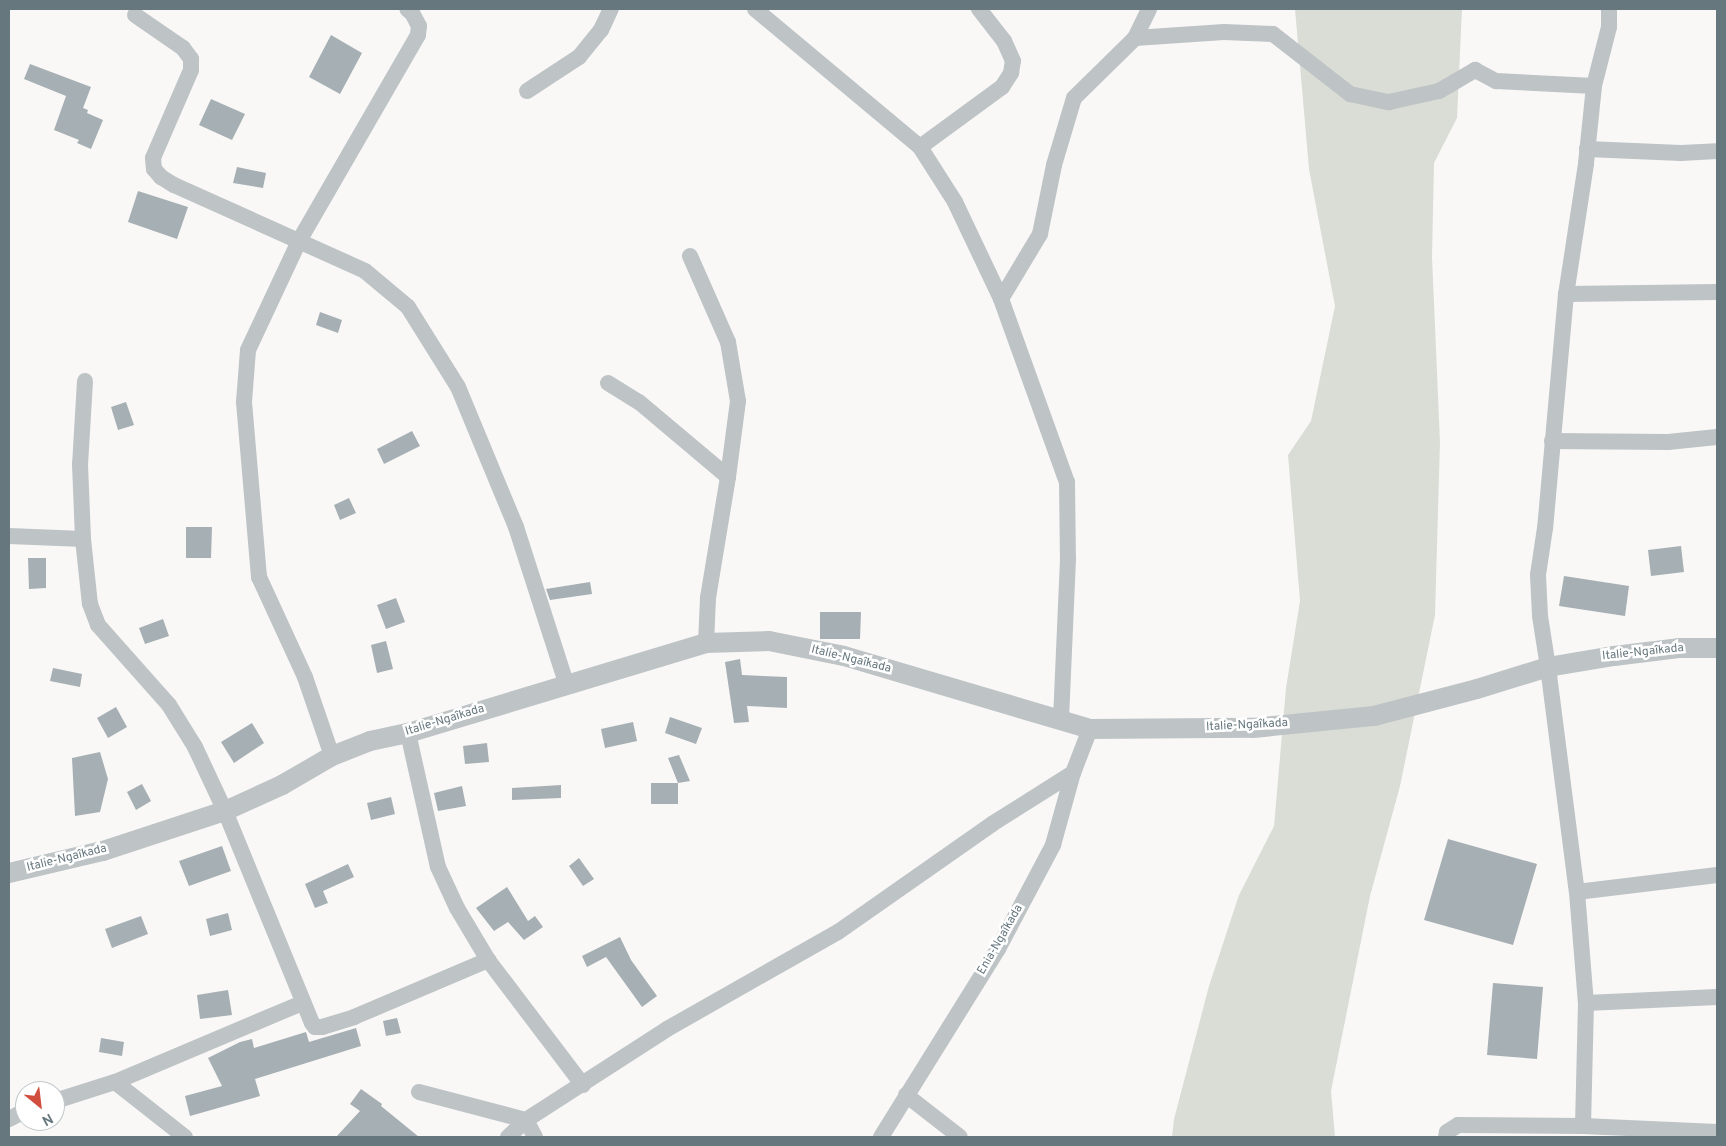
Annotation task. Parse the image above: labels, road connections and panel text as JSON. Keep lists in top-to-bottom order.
{
  "streets": {
    "street": ["Italie-Ngaîkada", "Enia-Ngaîkada"]
  },
  "crossings": [
    ["Italie-Ngaîkada", "Enia-Ngaîkada"]
  ],
  "north": "bottom right"
}
